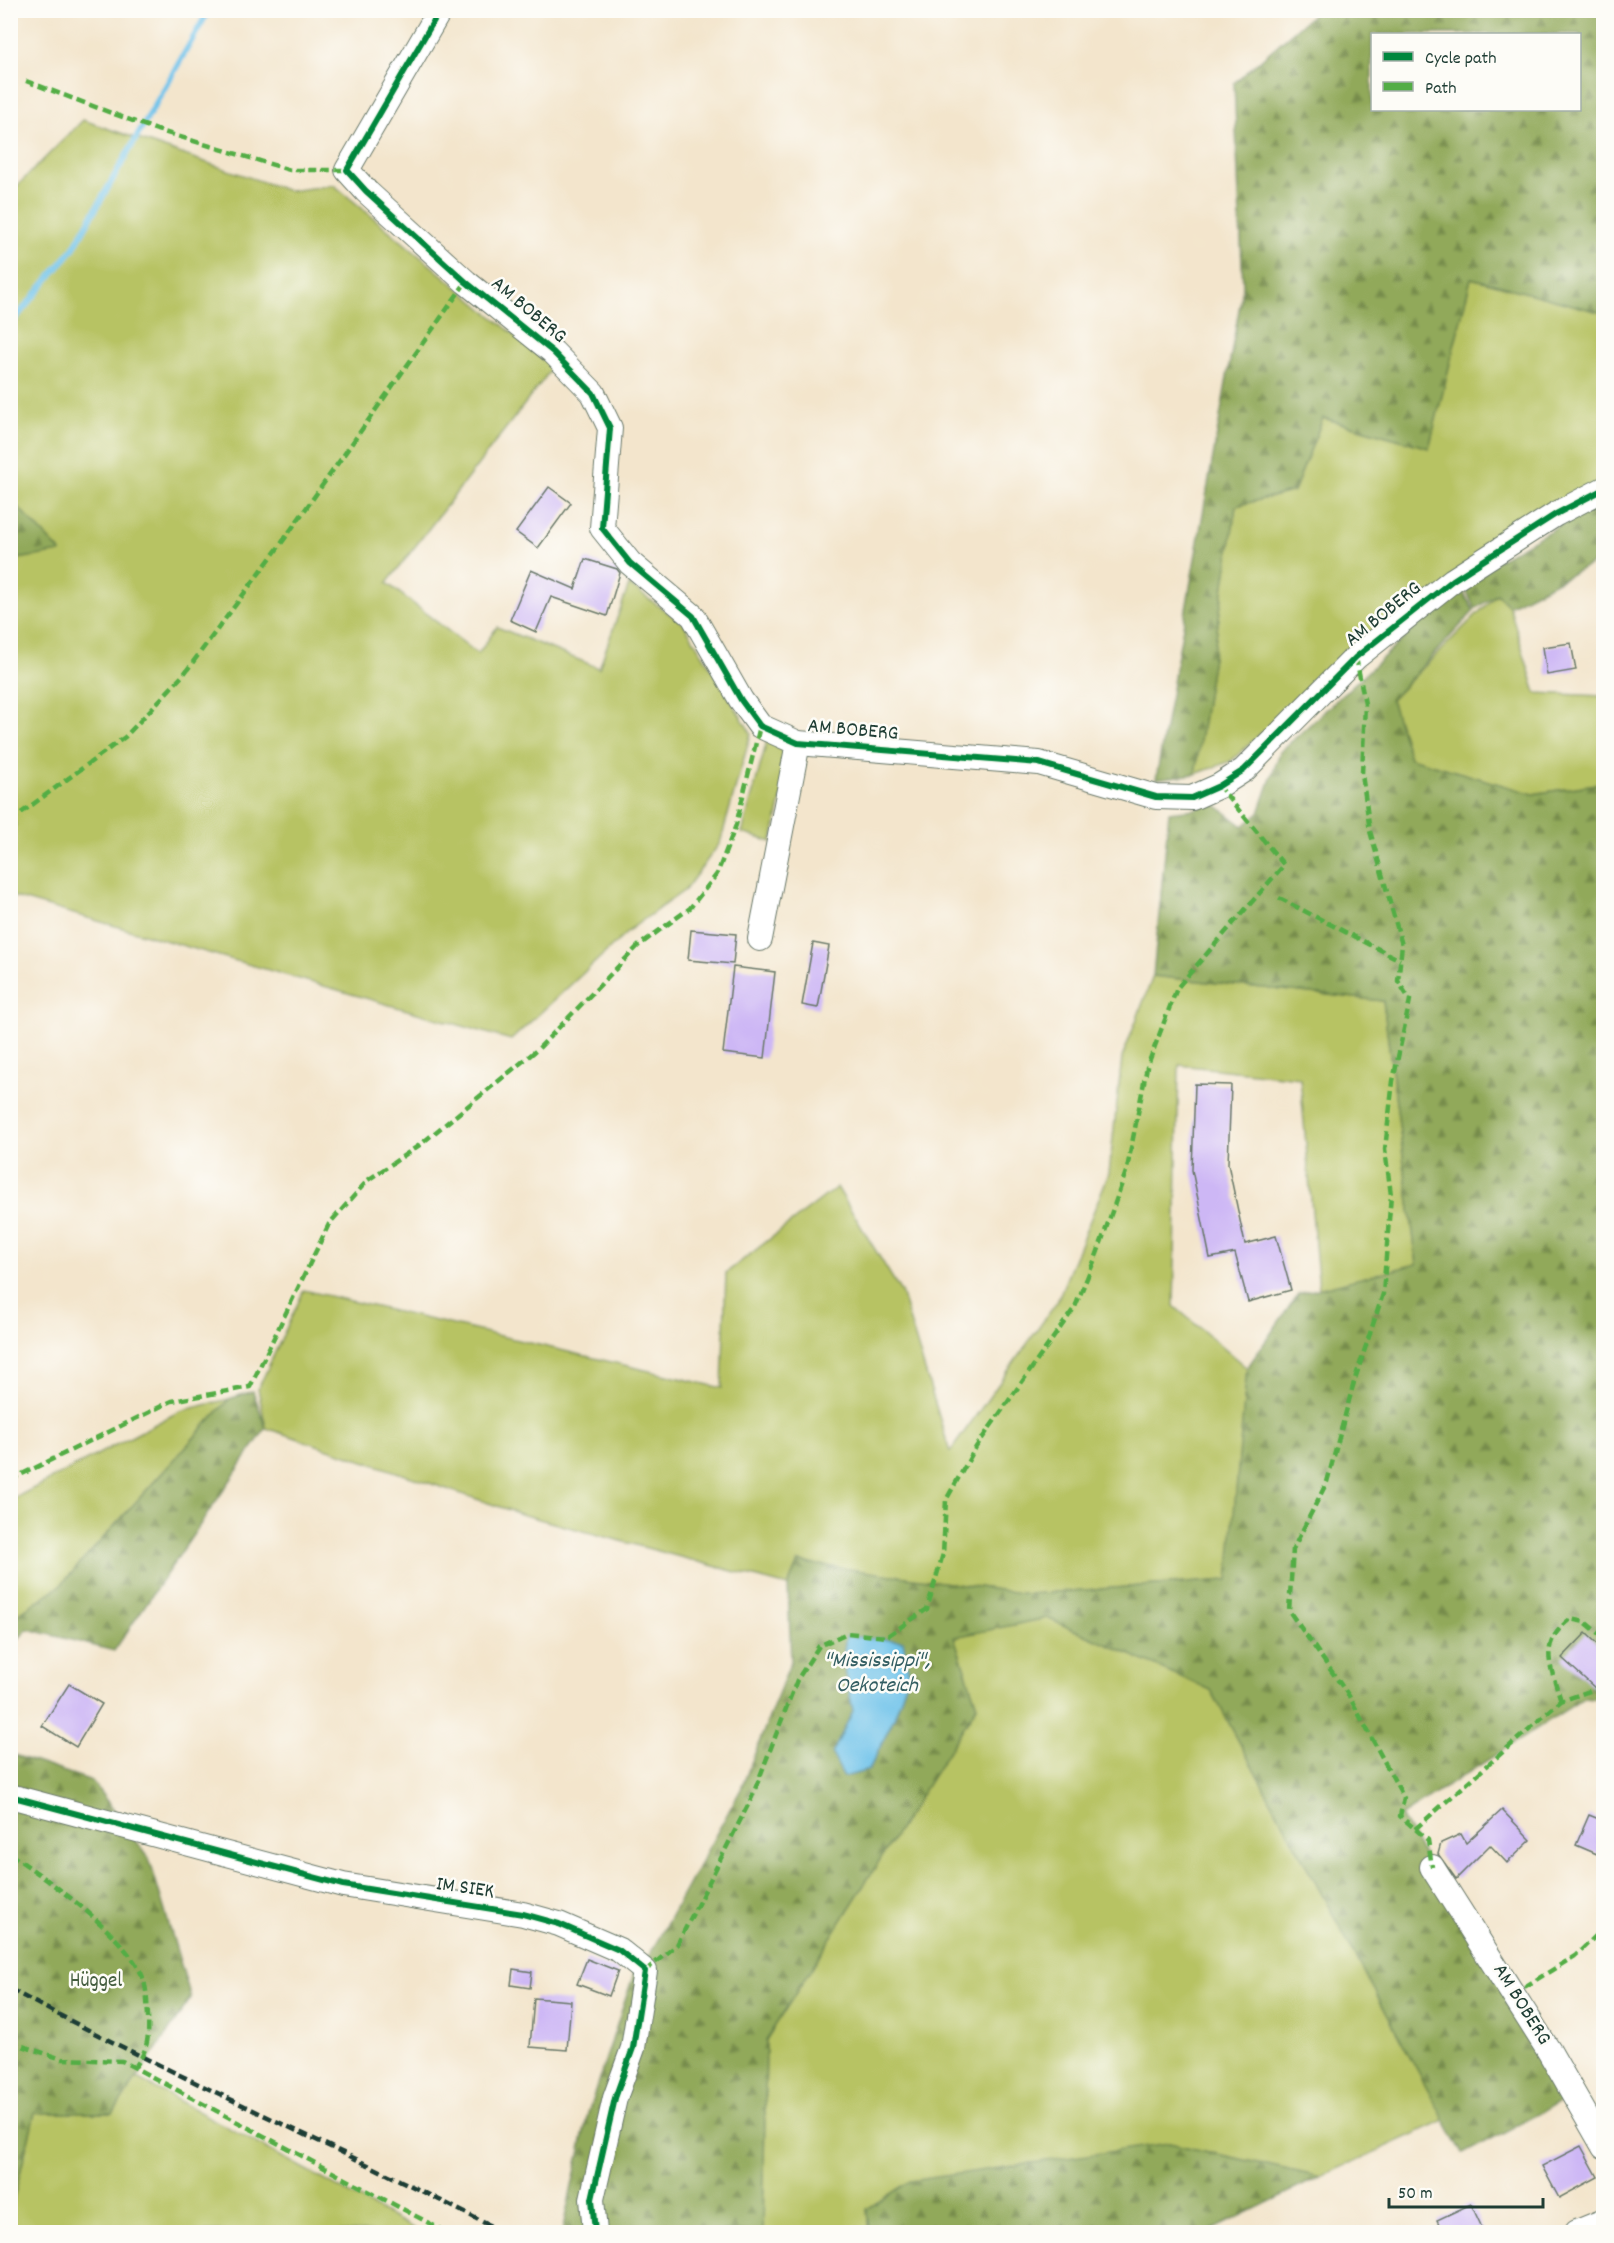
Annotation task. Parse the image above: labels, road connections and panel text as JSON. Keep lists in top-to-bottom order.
{
  "streets": {
    "street": ["AM BOBERG", "IM SIEK"]
  },
  "water": ["\"Mississippi\", Oekoteich"],
  "parks": ["Hüggel"],
  "legend": ["Cycle path", "Path"],
  "scale_bar": "50 m"
}
